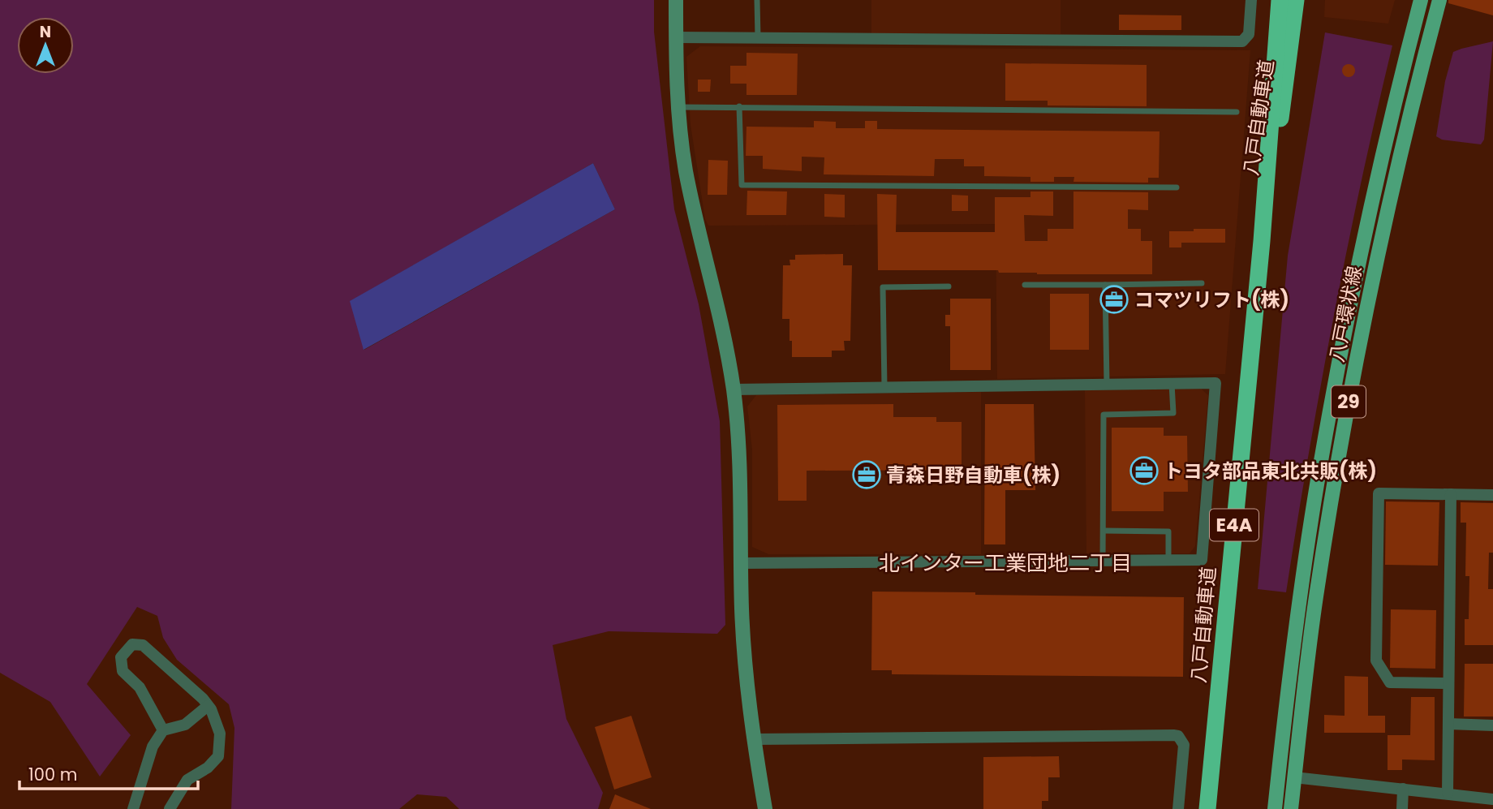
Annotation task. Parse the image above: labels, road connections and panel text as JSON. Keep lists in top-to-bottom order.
{
  "streets": {
    "highway": ["八戸自動車道", "E4A"],
    "main road": ["八戸環状線", "29"]
  },
  "districts": ["北インター工業団地二丁目"],
  "places": {
    "office": ["コマツリフト(株)", "トヨタ部品東北共販(株)", "青森日野自動車(株)"]
  },
  "scale_bar": "100 m",
  "north": "top"
}
